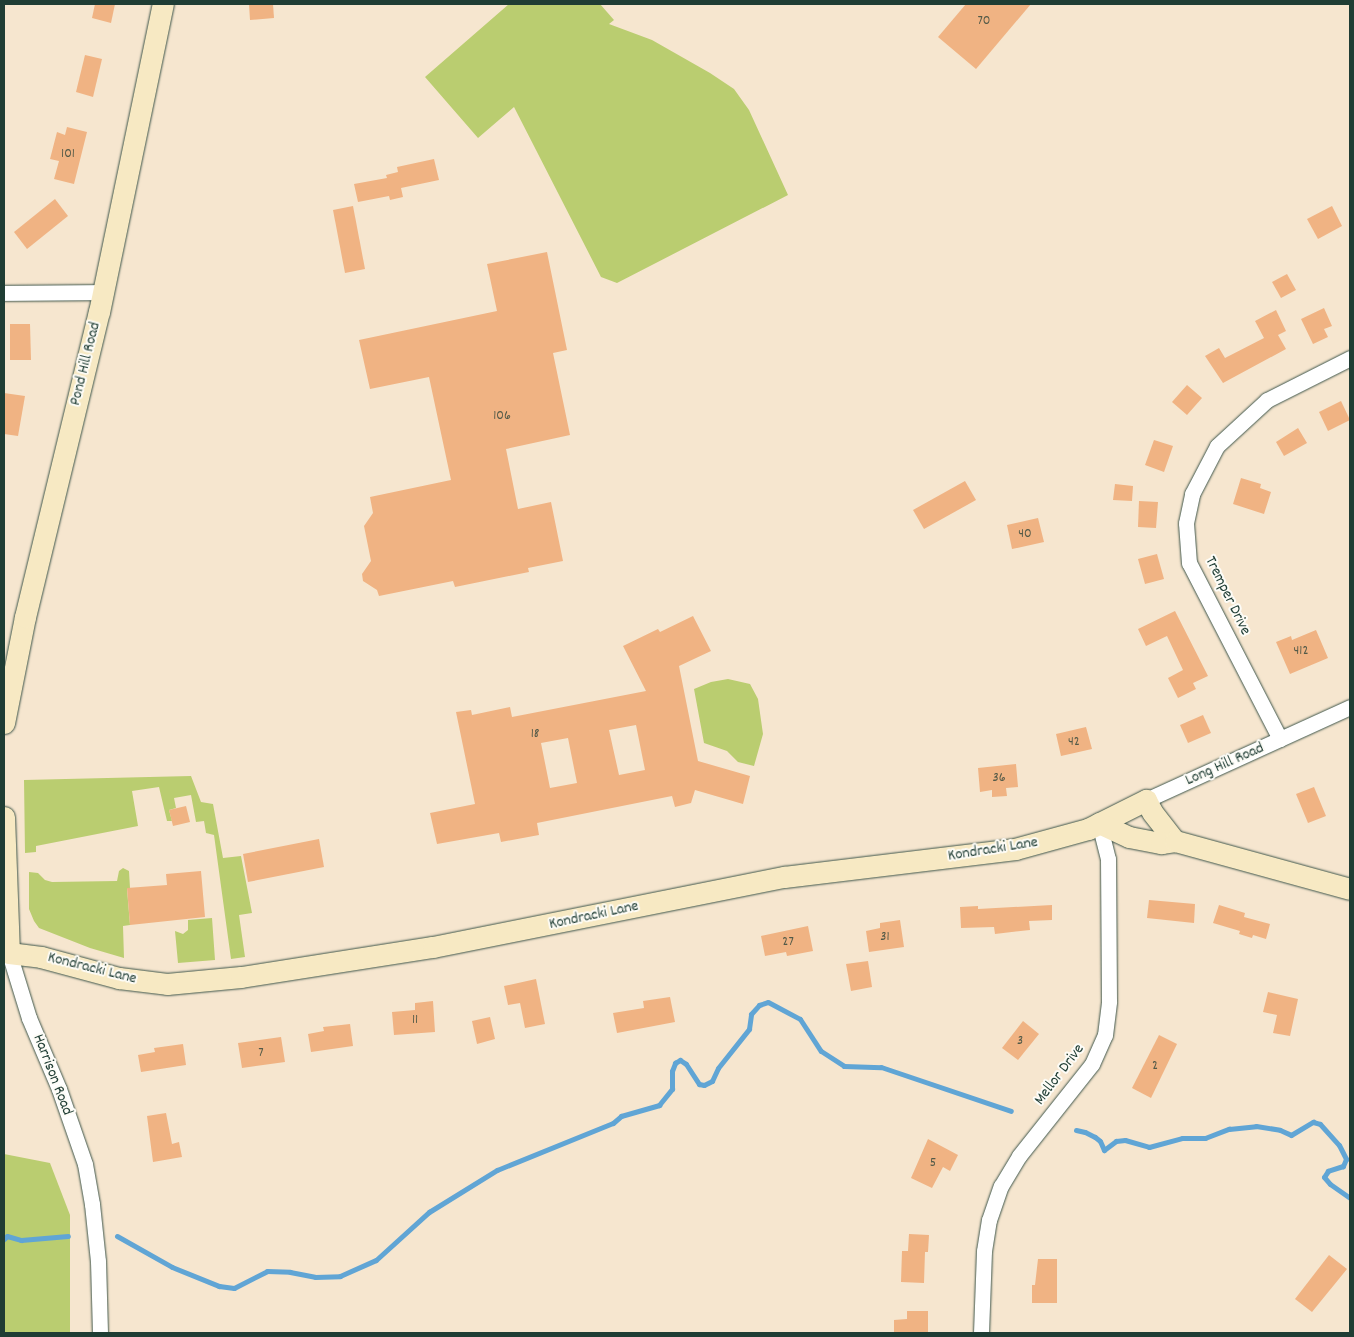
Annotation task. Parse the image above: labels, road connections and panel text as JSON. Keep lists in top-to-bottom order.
{
  "streets": {
    "main road": [
      "Pond Hill Road",
      "Long Hill Road",
      "Kondracki Lane",
      "Harrison Road"
    ],
    "street": ["Tremper Drive", "Mellor Drive"]
  },
  "crossings": [
    ["Tremper Drive", "Long Hill Road"],
    ["Long Hill Road", "Kondracki Lane"],
    ["Long Hill Road", "Mellor Drive"],
    ["Kondracki Lane", "Harrison Road"],
    ["Kondracki Lane", "Mellor Drive"]
  ],
  "house_numbers": [
    "70",
    "101",
    "106",
    "40",
    "412",
    "18",
    "42",
    "36",
    "31",
    "27",
    "11",
    "3",
    "7",
    "2",
    "5"
  ]
}
